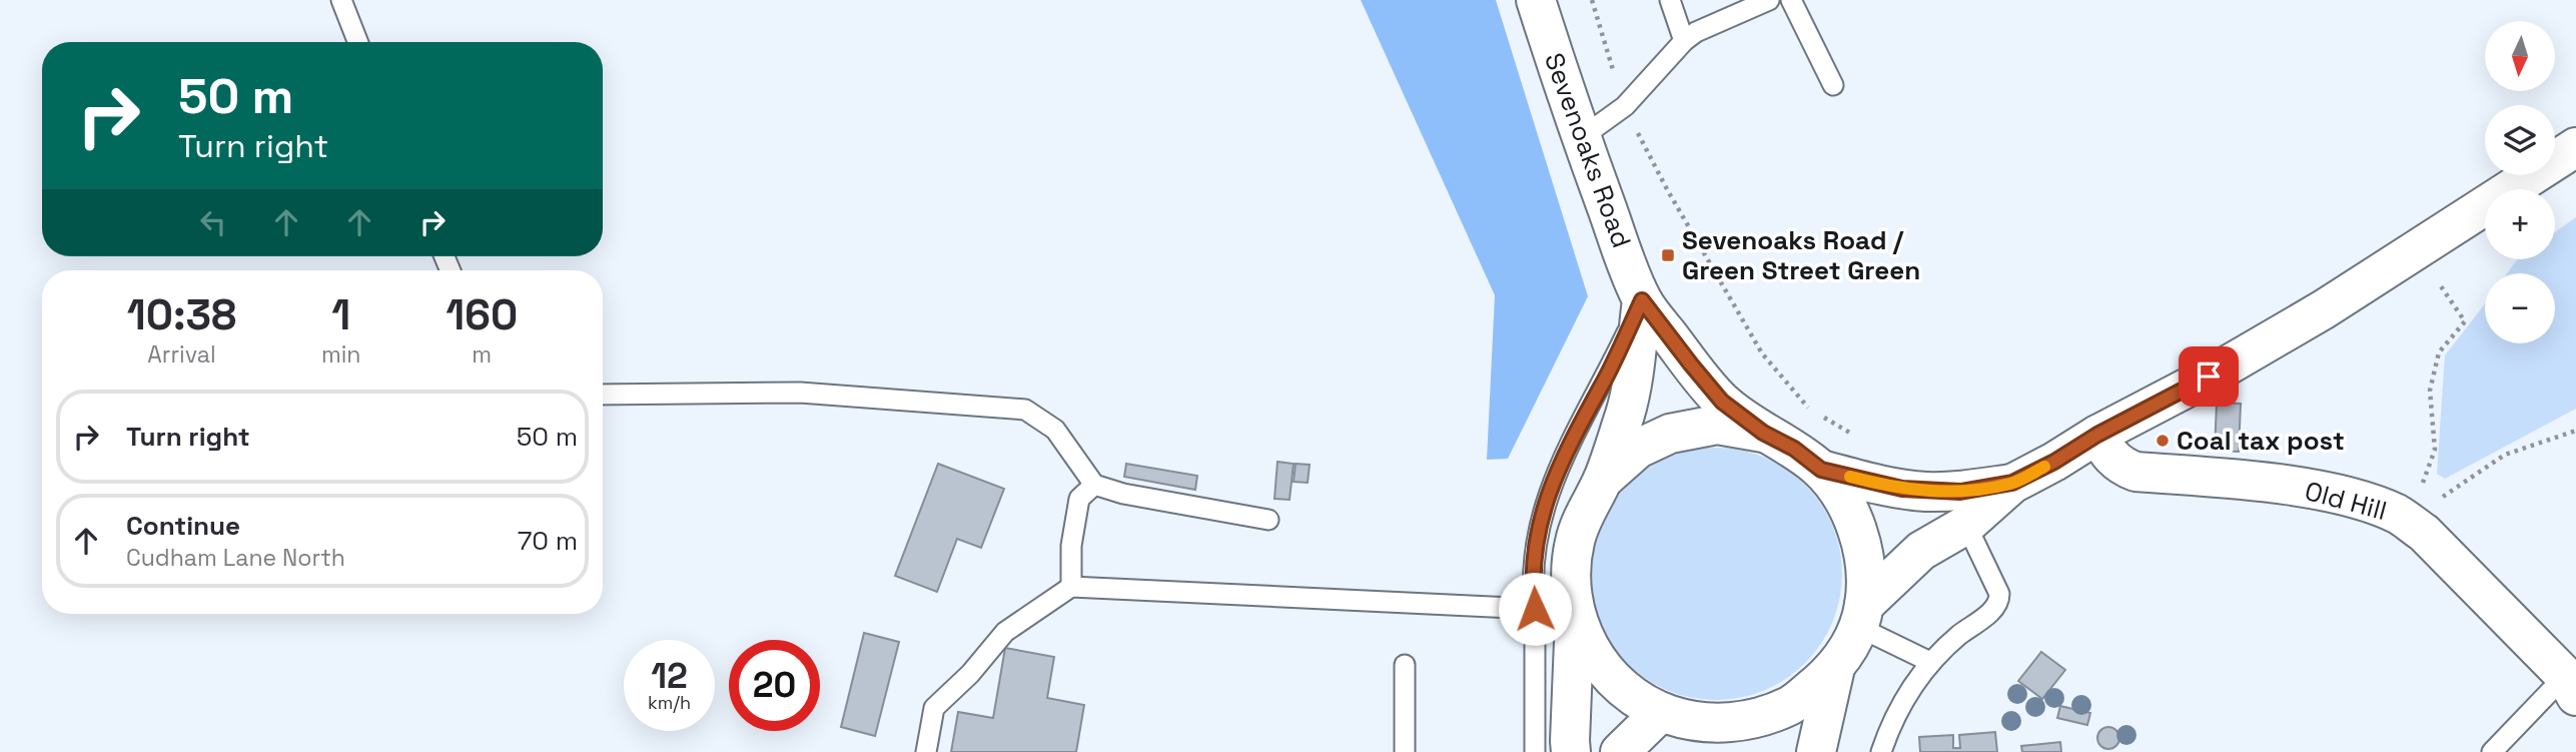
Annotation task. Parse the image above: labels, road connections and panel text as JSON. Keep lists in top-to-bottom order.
{
  "streets": {
    "main road": ["Sevenoaks Road", "Old Hill"]
  },
  "places": {
    "transit": ["Sevenoaks Road / Green Street Green"],
    "other": ["Coal tax post"]
  },
  "north": "bottom",
  "page": {
    "map_buttons": ["+", "−"],
    "turn": ["50 m", "Turn right"],
    "eta": [
      "10:38",
      "Arrival",
      "1",
      "min",
      "160",
      "m"
    ],
    "list": [
      {
        "name": "Turn right",
        "value": "50 m"
      },
      {
        "name": "Continue",
        "note": "Cudham Lane North",
        "value": "70 m"
      }
    ],
    "speed": "12 km/h",
    "limit": "20"
  }
}
